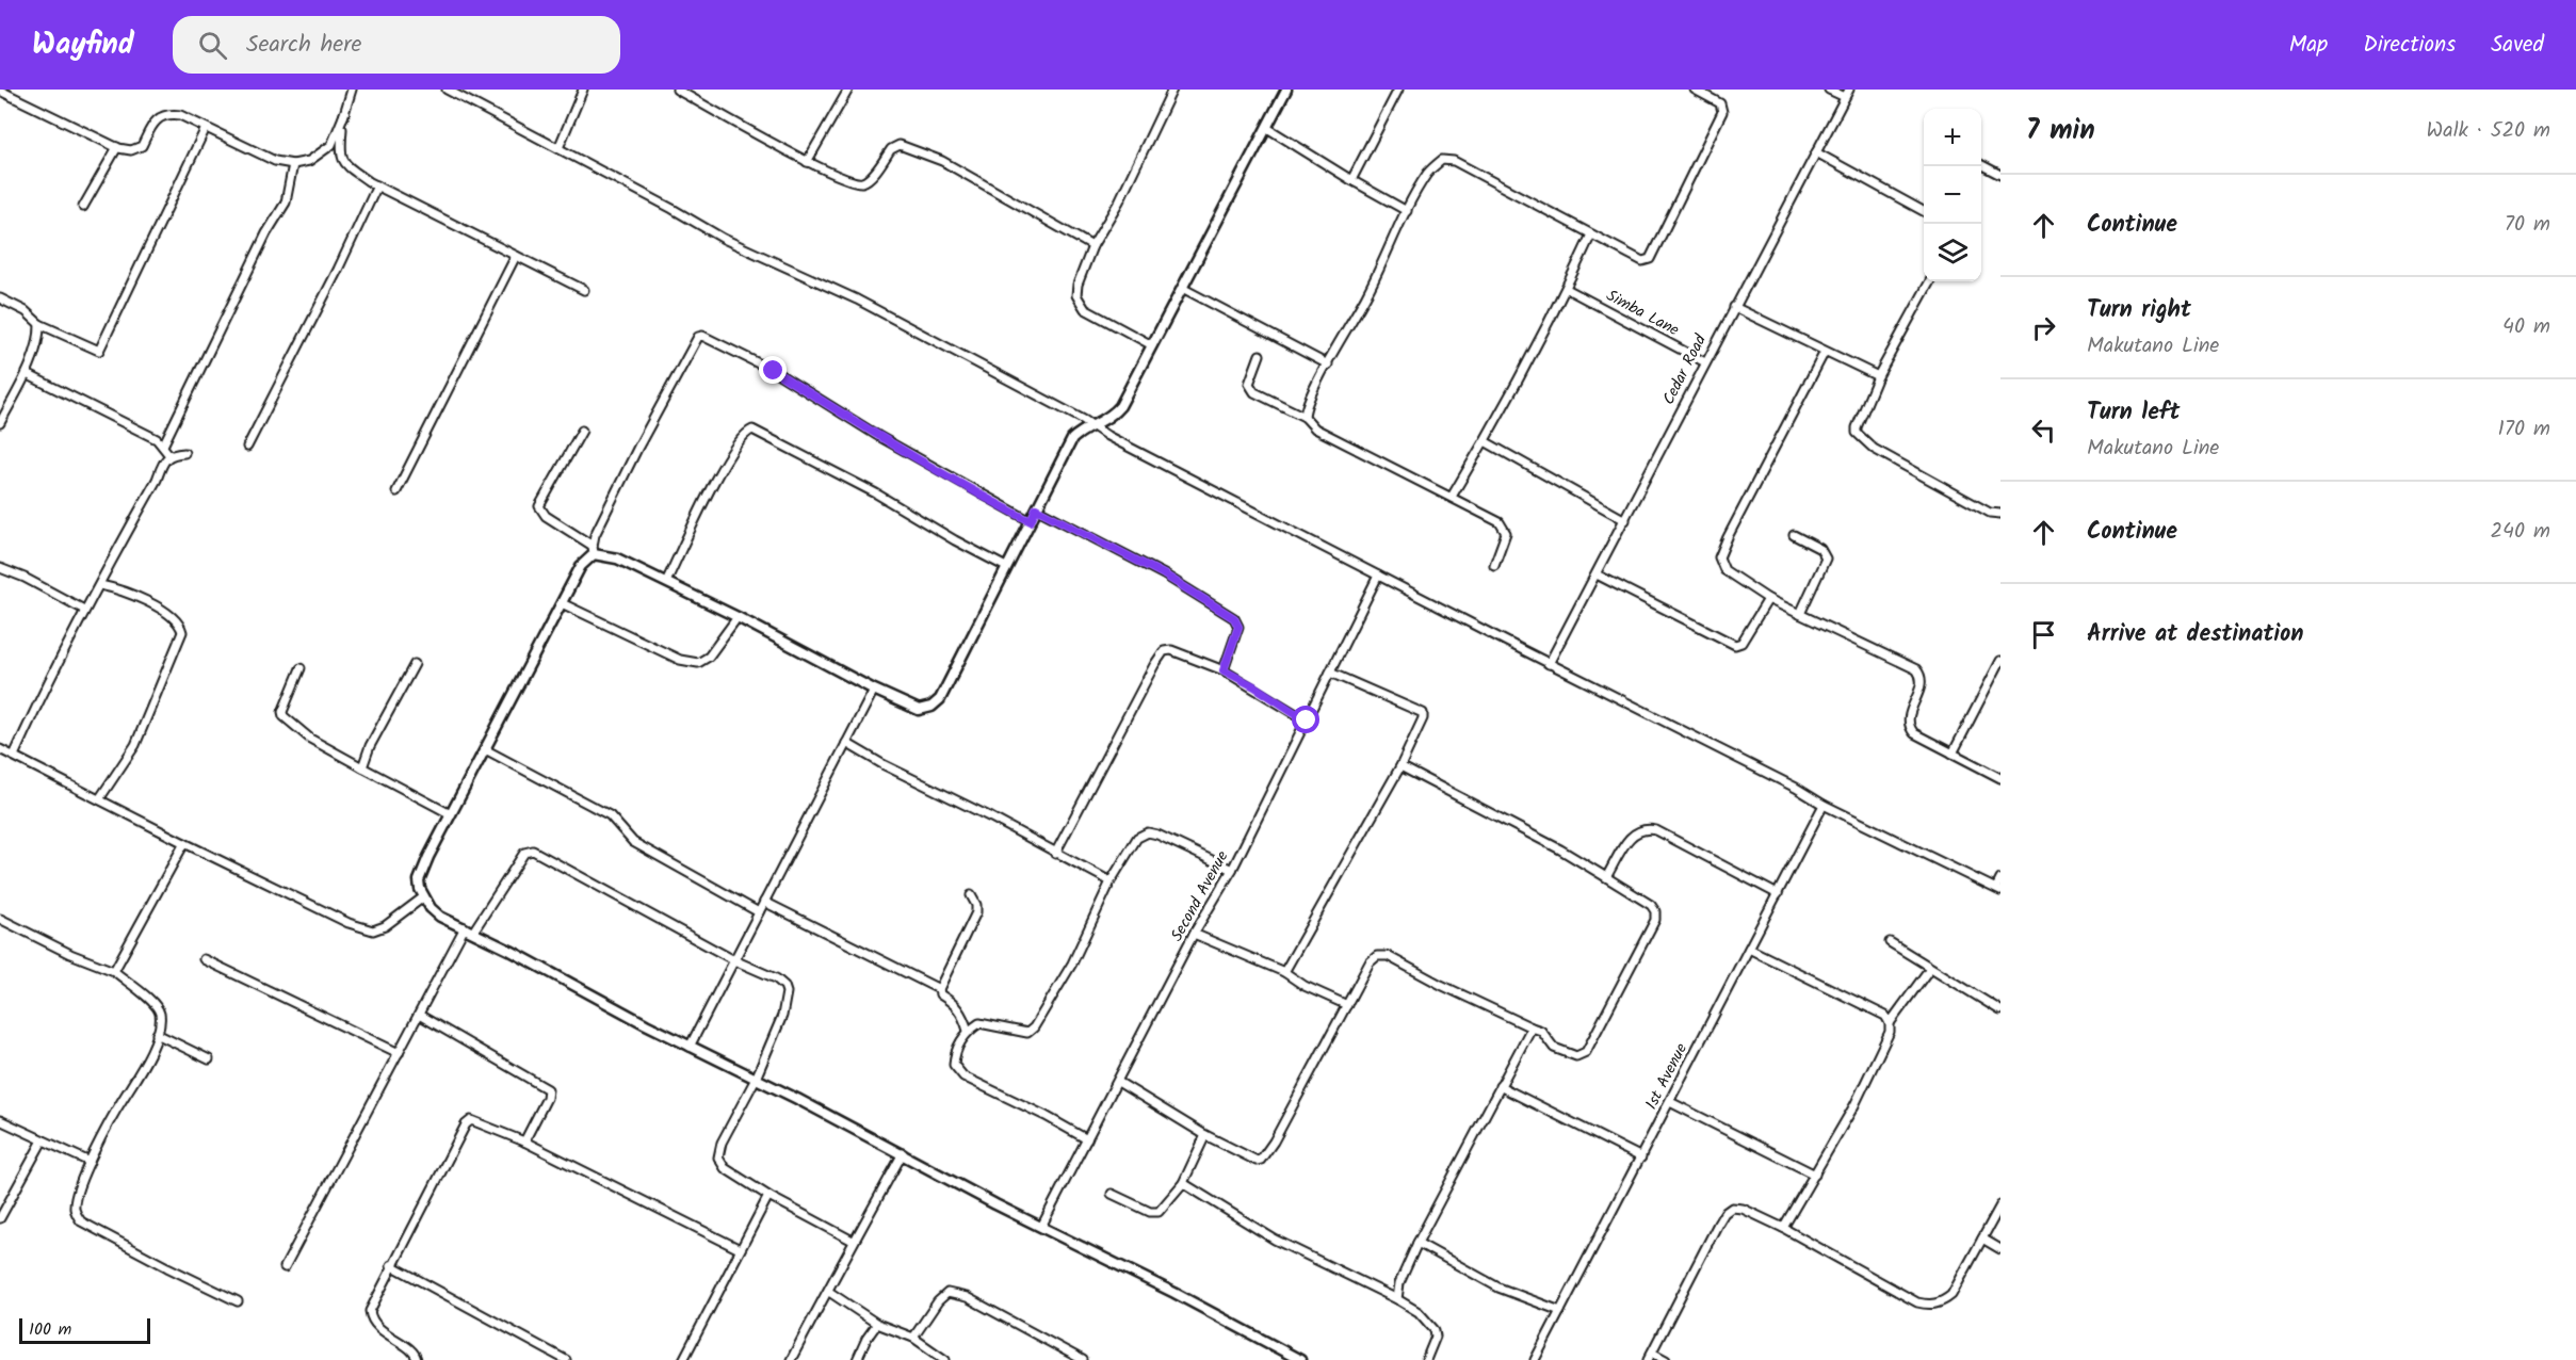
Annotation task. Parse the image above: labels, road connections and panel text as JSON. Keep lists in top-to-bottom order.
{
  "streets": {
    "street": [
      "Simba Lane",
      "Cedar Road",
      "Second Avenue",
      "1st Avenue"
    ]
  },
  "crossings": [
    ["Simba Lane", "Cedar Road"]
  ],
  "scale_bar": "100 m",
  "page": {
    "header": "Wayfind",
    "search": "Search here",
    "nav": ["Map", "Directions", "Saved"],
    "heading": ["7 min", "Walk · 520 m"],
    "map_buttons": ["+", "−"],
    "list": [
      ["Continue", "70 m"],
      ["Turn right", "Makutano Line", "40 m"],
      ["Turn left", "Makutano Line", "170 m"],
      ["Continue", "240 m"],
      "Arrive at destination"
    ],
    "scale": "100 m"
  }
}
